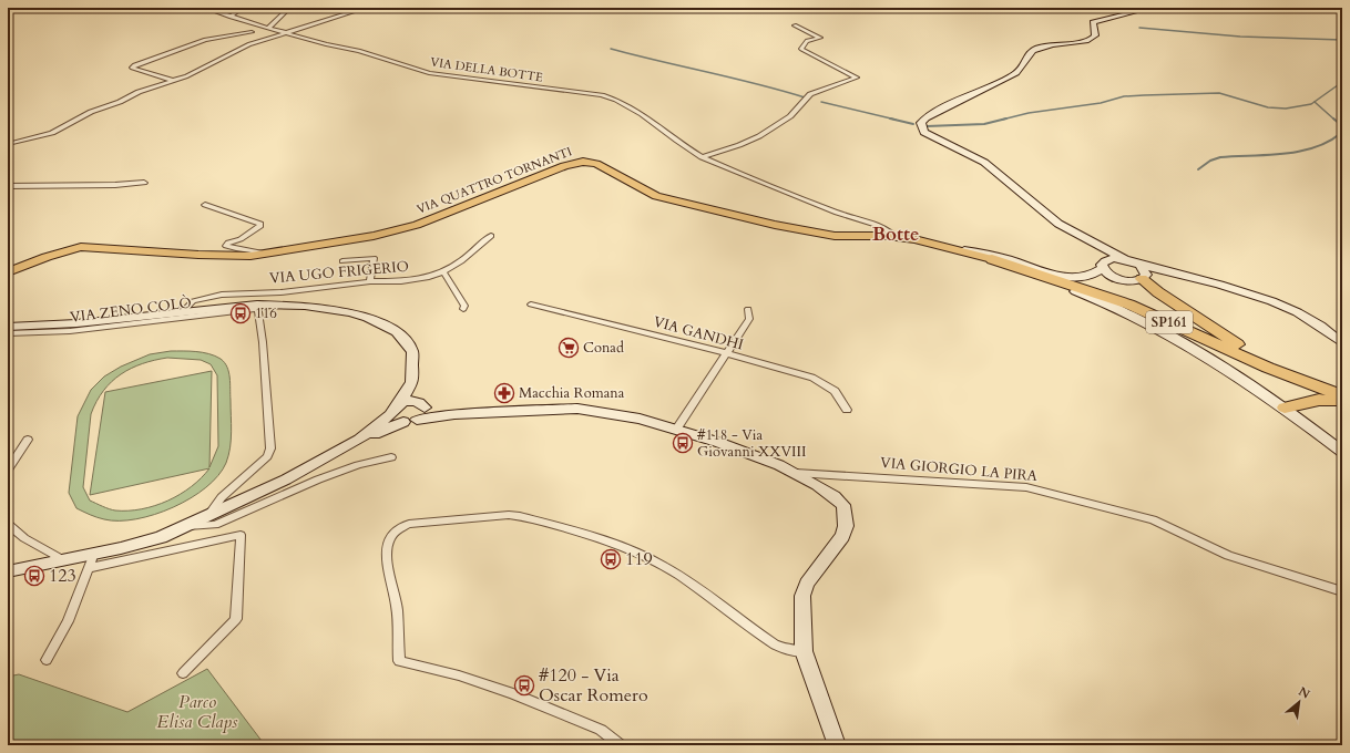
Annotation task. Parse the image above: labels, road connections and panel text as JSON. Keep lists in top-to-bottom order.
{
  "streets": {
    "highway": ["SP161"],
    "main road": ["VIA QUATTRO TORNANTI"],
    "street": [
      "VIA DELLA BOTTE",
      "VIA UGO FRIGERIO",
      "VIA ZENO COLÒ",
      "VIA GANDHI",
      "VIA GIORGIO LA PIRA"
    ]
  },
  "crossings": [
    ["VIA DELLA BOTTE", "VIA QUATTRO TORNANTI"],
    ["VIA QUATTRO TORNANTI", "SP161"]
  ],
  "districts": ["Botte"],
  "parks": ["Parco Elisa Claps"],
  "places": {
    "bus stop": [
      "116",
      "#118 - Via Giovanni XXVIII",
      "119",
      "123",
      "#120 - Via Oscar Romero"
    ],
    "supermarket": ["Conad"],
    "pharmacy": ["Macchia Romana"]
  },
  "north": "top right"
}
